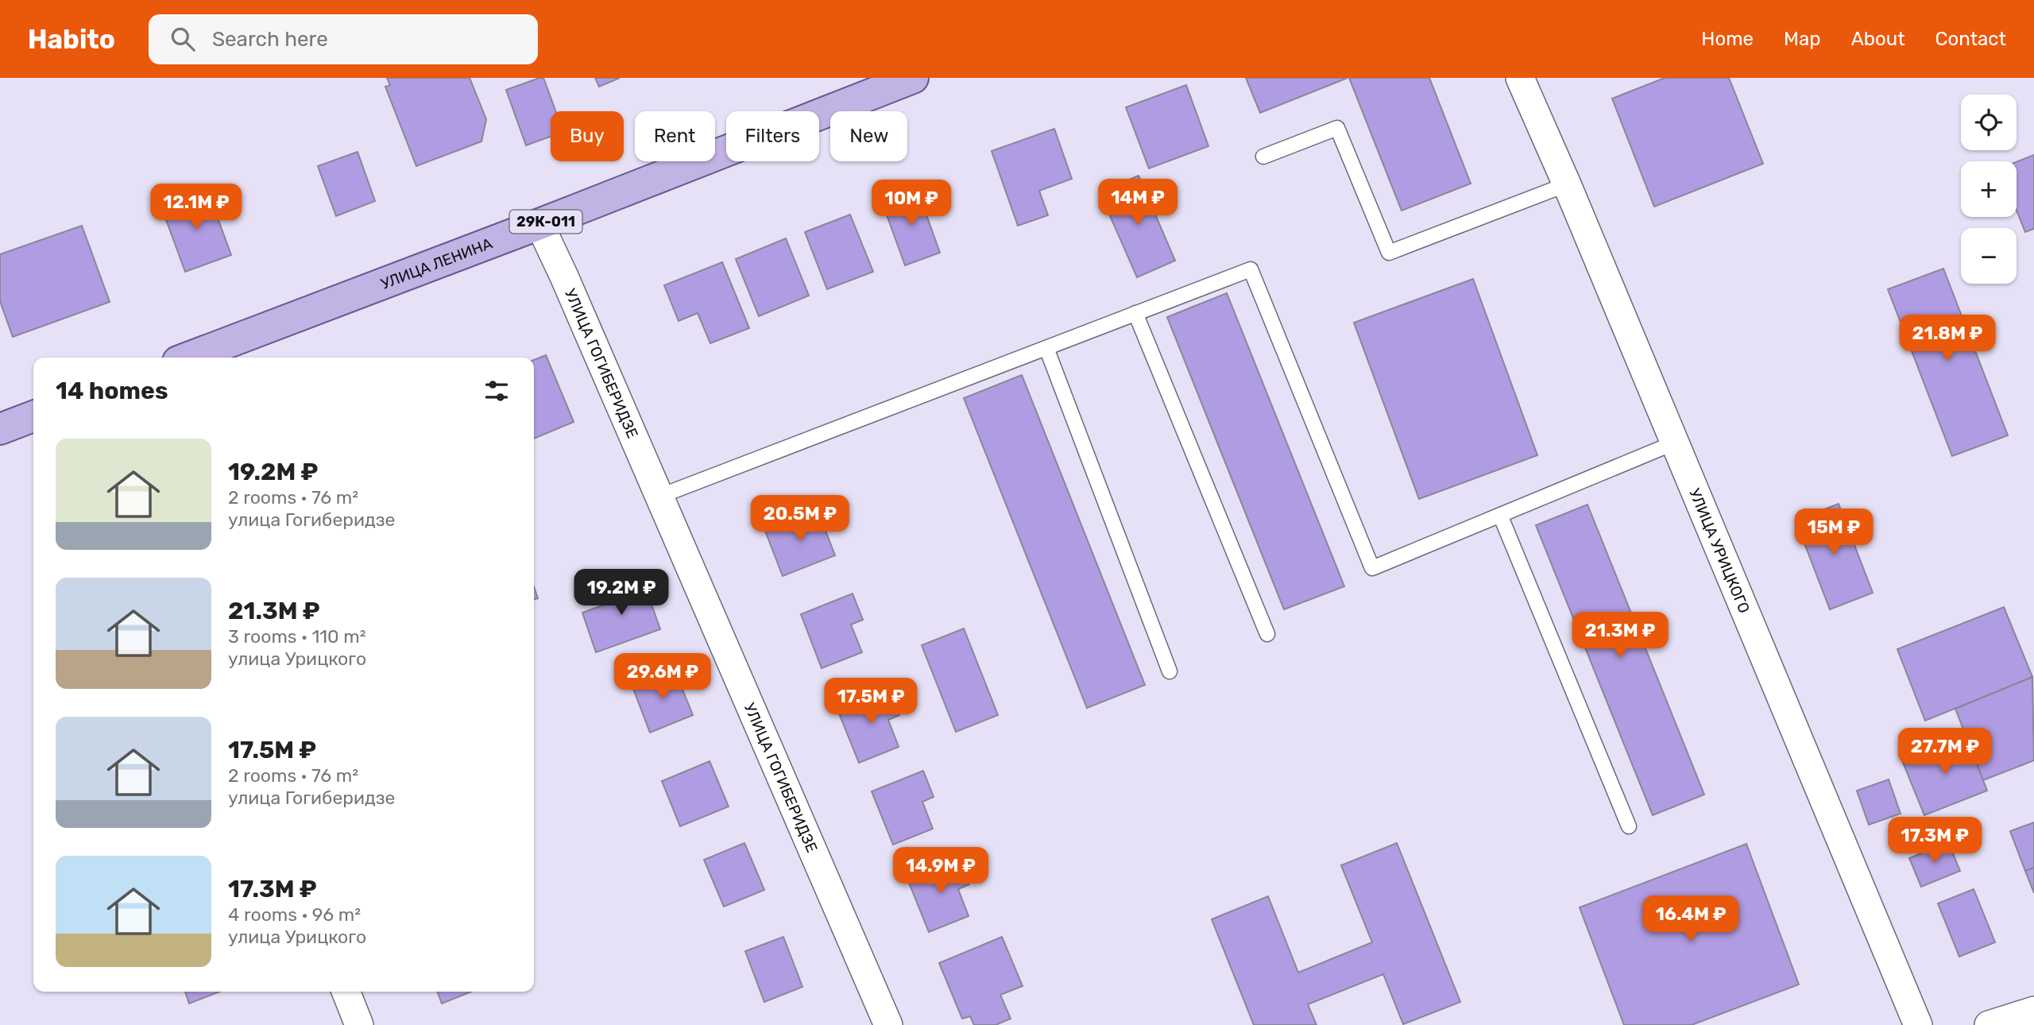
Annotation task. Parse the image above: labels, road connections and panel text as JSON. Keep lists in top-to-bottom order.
{
  "streets": {
    "main road": ["29К-011", "УЛИЦА ЛЕНИНА"],
    "street": ["УЛИЦА ГОГИБЕРИДЗЕ", "УЛИЦА УРИЦКОГО"]
  },
  "crossings": [
    ["УЛИЦА ЛЕНИНА", "УЛИЦА ГОГИБЕРИДЗЕ"]
  ],
  "page": {
    "header": "Habito",
    "search": "Search here",
    "nav": [
      "Home",
      "Map",
      "About",
      "Contact"
    ],
    "map_buttons": ["+", "−"],
    "chip": [
      "Buy",
      "Rent",
      "Filters",
      "New"
    ],
    "price": [
      "14M ₽",
      "10M ₽",
      "12.1M ₽",
      "21.8M ₽",
      "20.5M ₽",
      "15M ₽",
      "19.2M ₽",
      "21.3M ₽",
      "29.6M ₽",
      "17.5M ₽",
      "27.7M ₽",
      "17.3M ₽",
      "14.9M ₽",
      "16.4M ₽"
    ],
    "heading": "14 homes",
    "list": [
      {
        "name": "19.2M ₽",
        "note": "2 rooms · 76 m² · улица Гогиберидзе"
      },
      {
        "name": "21.3M ₽",
        "note": "3 rooms · 110 m² · улица Урицкого"
      },
      {
        "name": "17.5M ₽",
        "note": "2 rooms · 76 m² · улица Гогиберидзе"
      },
      {
        "name": "17.3M ₽",
        "note": "4 rooms · 96 m² · улица Урицкого"
      }
    ]
  }
}
